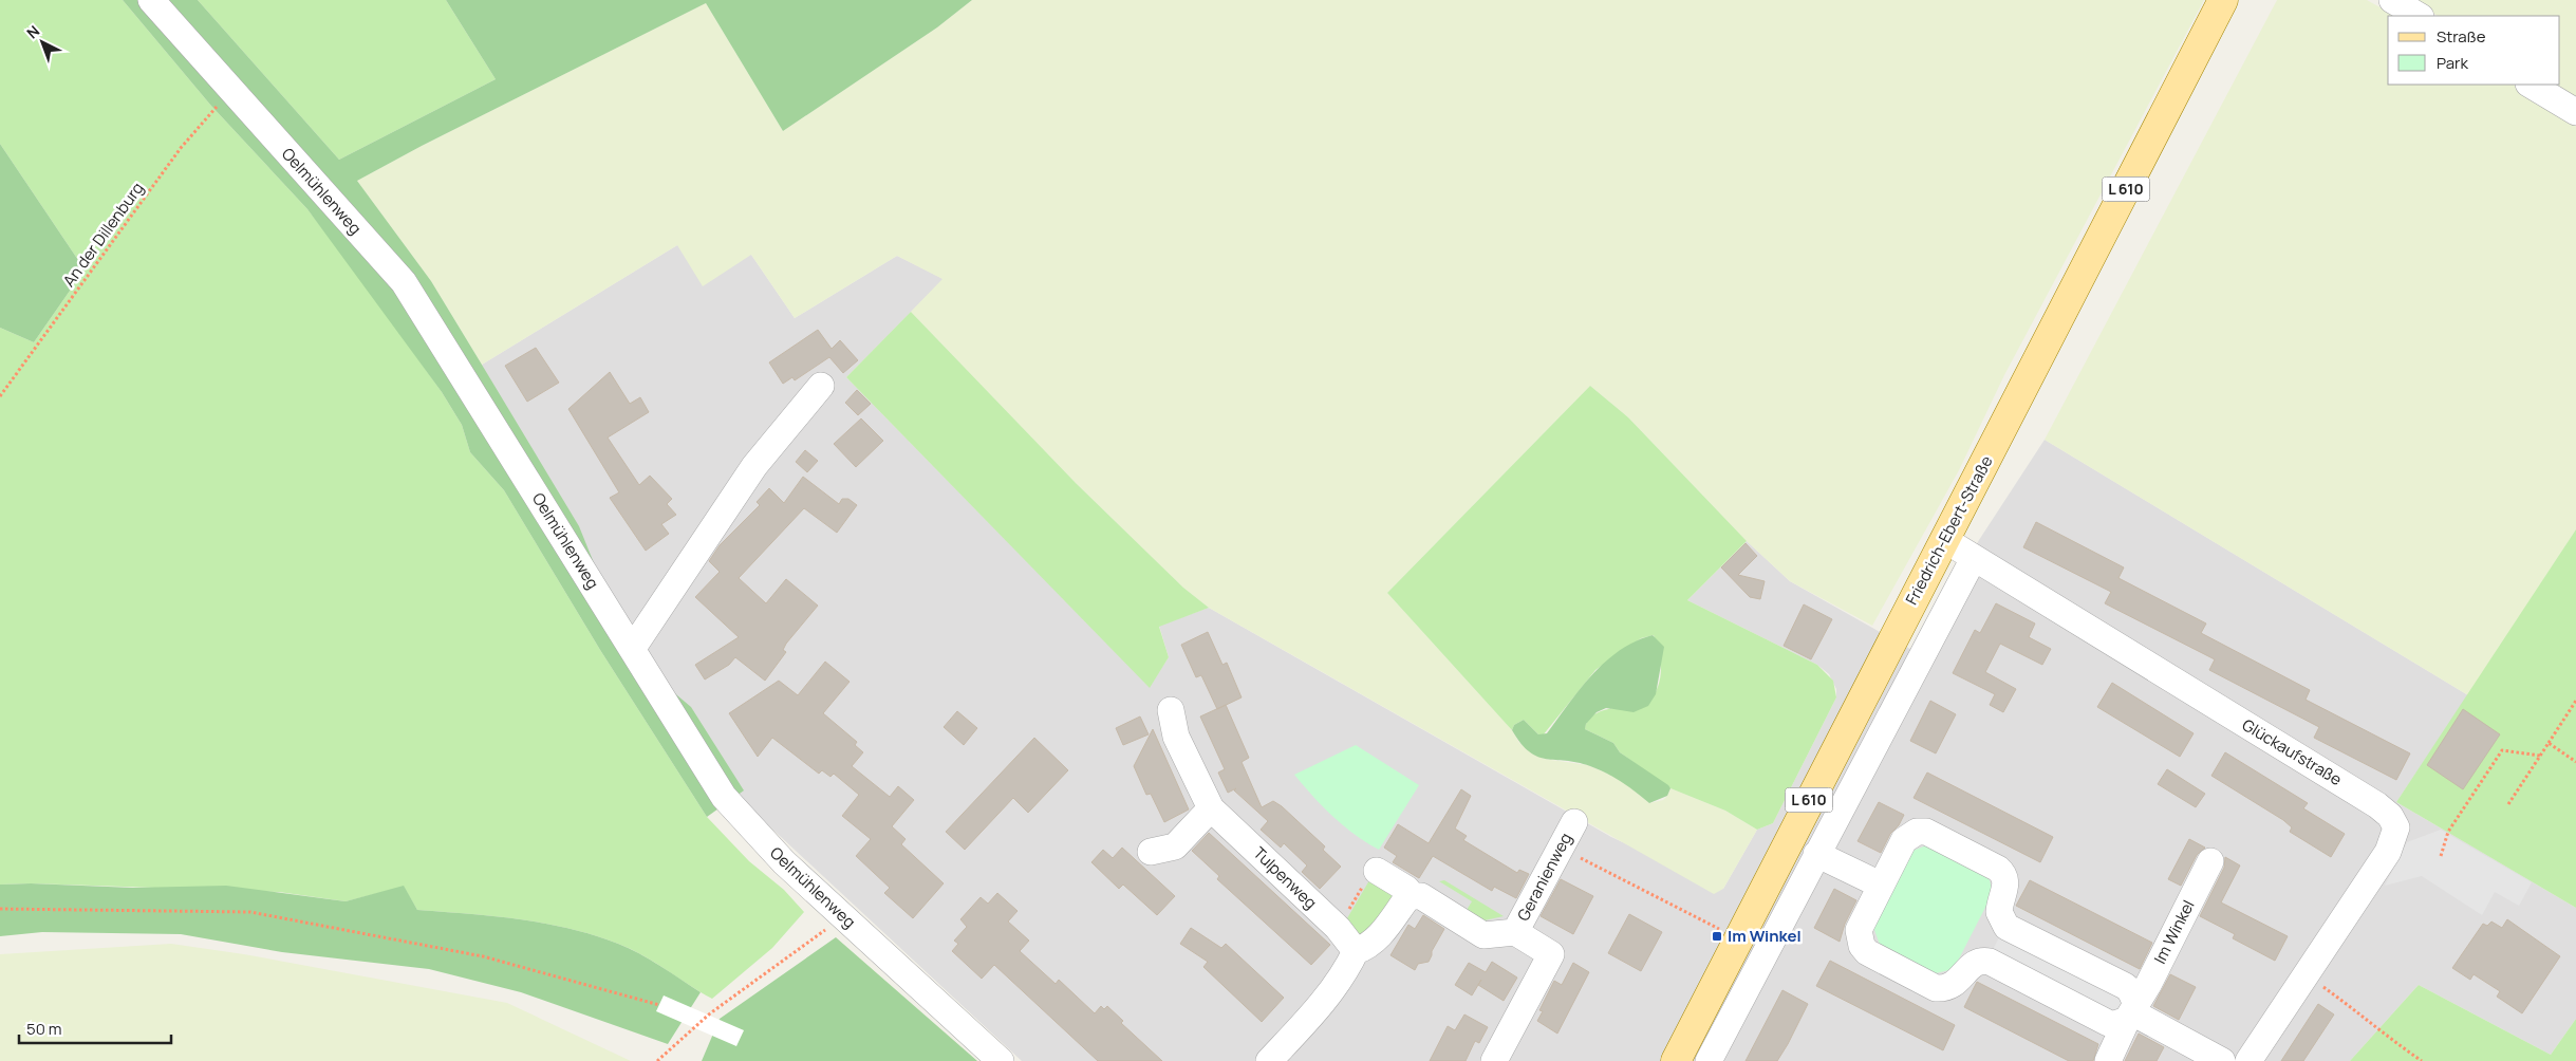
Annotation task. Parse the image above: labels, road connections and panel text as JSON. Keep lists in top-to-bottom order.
{
  "streets": {
    "main road": ["L 610", "Friedrich-Ebert-Straße"],
    "street": [
      "Oelmühlenweg",
      "Glückaufstraße",
      "Geranienweg",
      "Tulpenweg",
      "Im Winkel"
    ],
    "path": ["An der Dillenburg"]
  },
  "crossings": [
    ["Oelmühlenweg", "An der Dillenburg"],
    ["Friedrich-Ebert-Straße", "Glückaufstraße"]
  ],
  "places": {
    "transit": ["Im Winkel"]
  },
  "legend": ["Straße", "Park"],
  "scale_bar": "50 m",
  "north": "top left"
}
